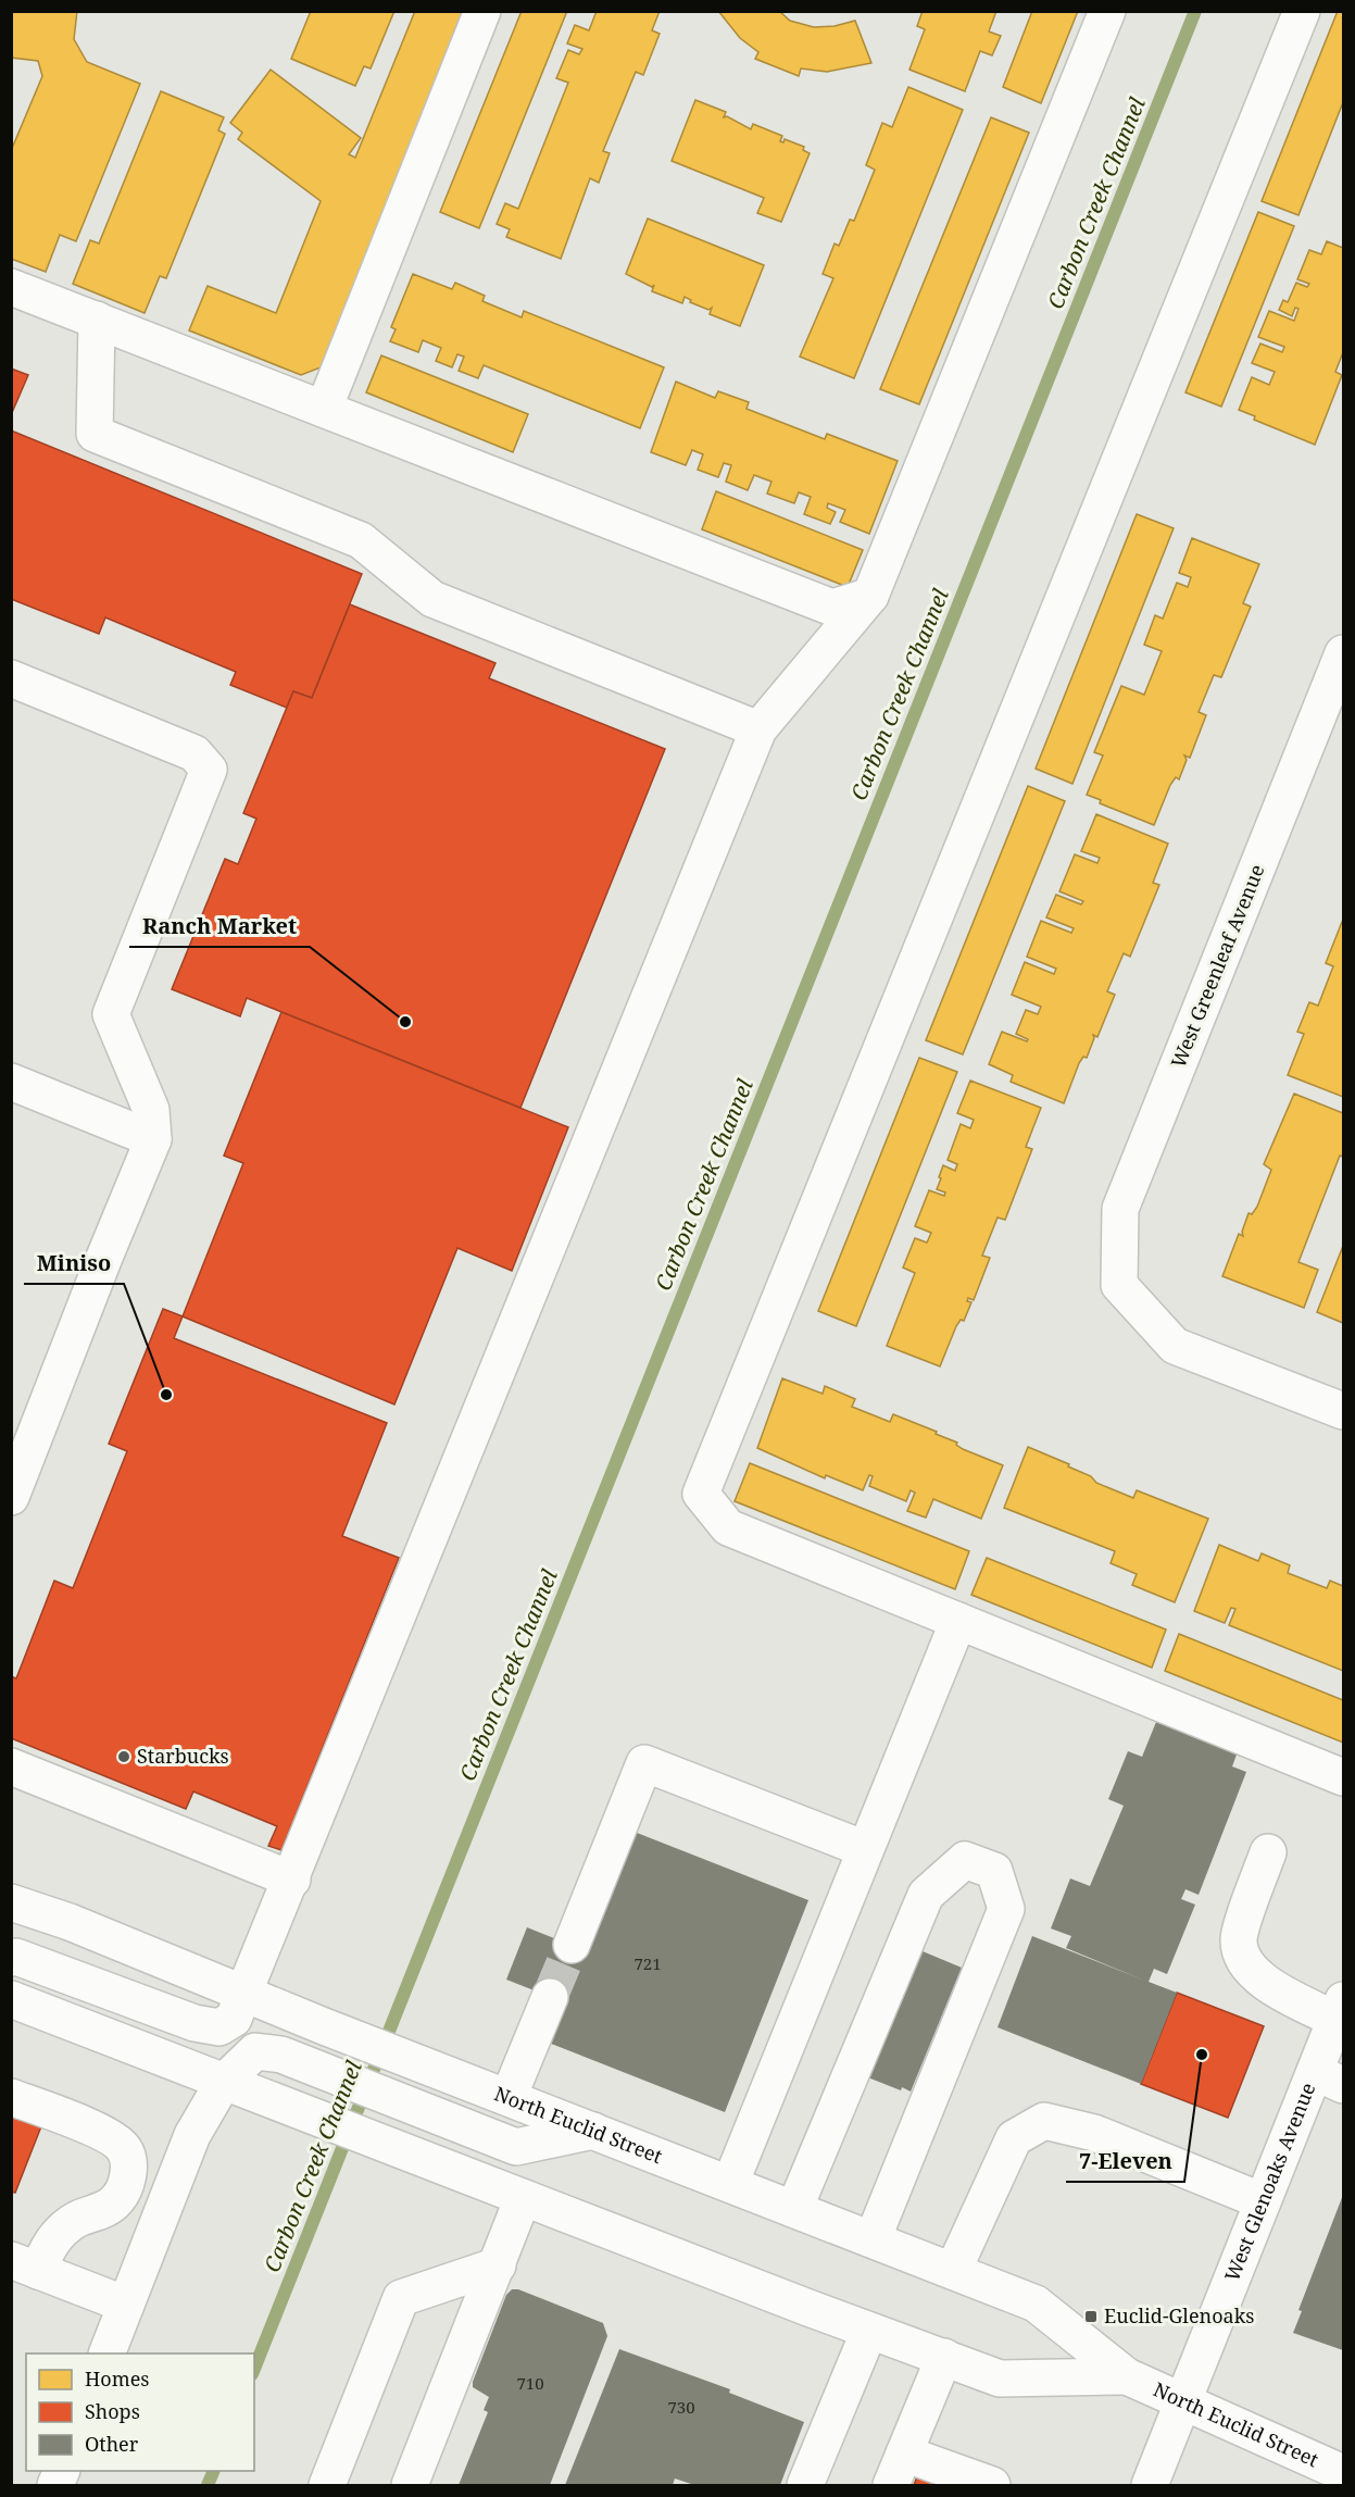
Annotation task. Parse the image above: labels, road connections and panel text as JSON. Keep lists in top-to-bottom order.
{
  "streets": {
    "main road": ["West Greenleaf Avenue", "North Euclid Street", "West Glenoaks Avenue"]
  },
  "crossings": [
    ["North Euclid Street", "West Glenoaks Avenue"]
  ],
  "water": ["Carbon Creek Channel"],
  "places": {
    "other": [
      "Ranch Market",
      "Miniso",
      "Starbucks",
      "7-Eleven"
    ],
    "transit": ["Euclid-Glenoaks"]
  },
  "house_numbers": ["721", "710", "730"],
  "legend": ["Homes", "Shops", "Other"]
}
